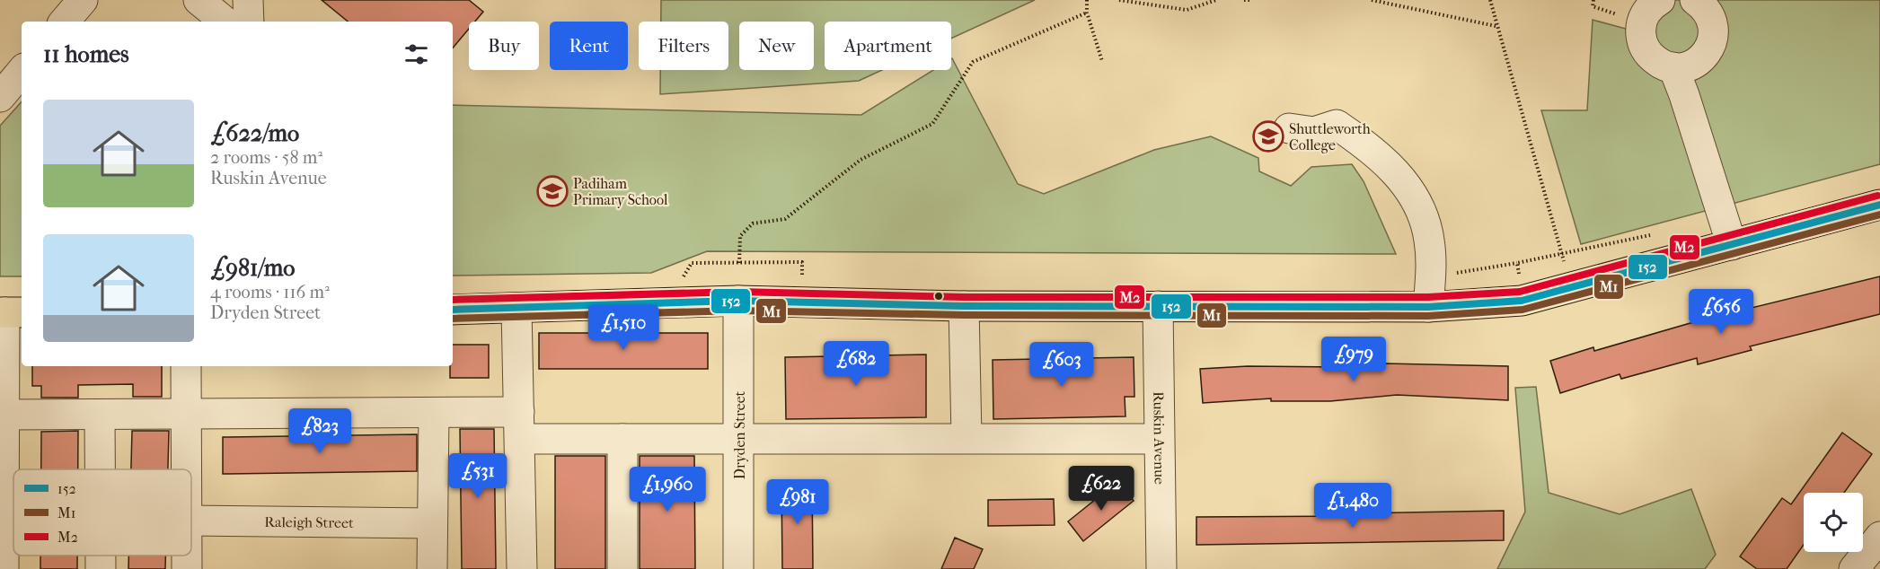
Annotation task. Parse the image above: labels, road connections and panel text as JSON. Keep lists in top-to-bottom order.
{
  "streets": {
    "street": ["Dryden Street", "Ruskin Avenue", "Raleigh Street"]
  },
  "places": {
    "school or university": ["Shuttleworth College", "Padiham Primary School"]
  },
  "lines": ["transit line M2", "transit line 152", "transit line M1"],
  "legend": ["152", "M1", "M2"],
  "page": {
    "chip": [
      "Buy",
      "Rent",
      "Filters",
      "New",
      "Apartment"
    ],
    "heading": "11 homes",
    "list": [
      {
        "name": "£622/mo",
        "note": "2 rooms · 58 m² · Ruskin Avenue"
      },
      {
        "name": "£981/mo",
        "note": "4 rooms · 116 m² · Dryden Street"
      }
    ],
    "price": [
      "£656",
      "£1,510",
      "£979",
      "£682",
      "£603",
      "£823",
      "£531",
      "£622",
      "£1,960",
      "£981",
      "£1,480"
    ]
  }
}
